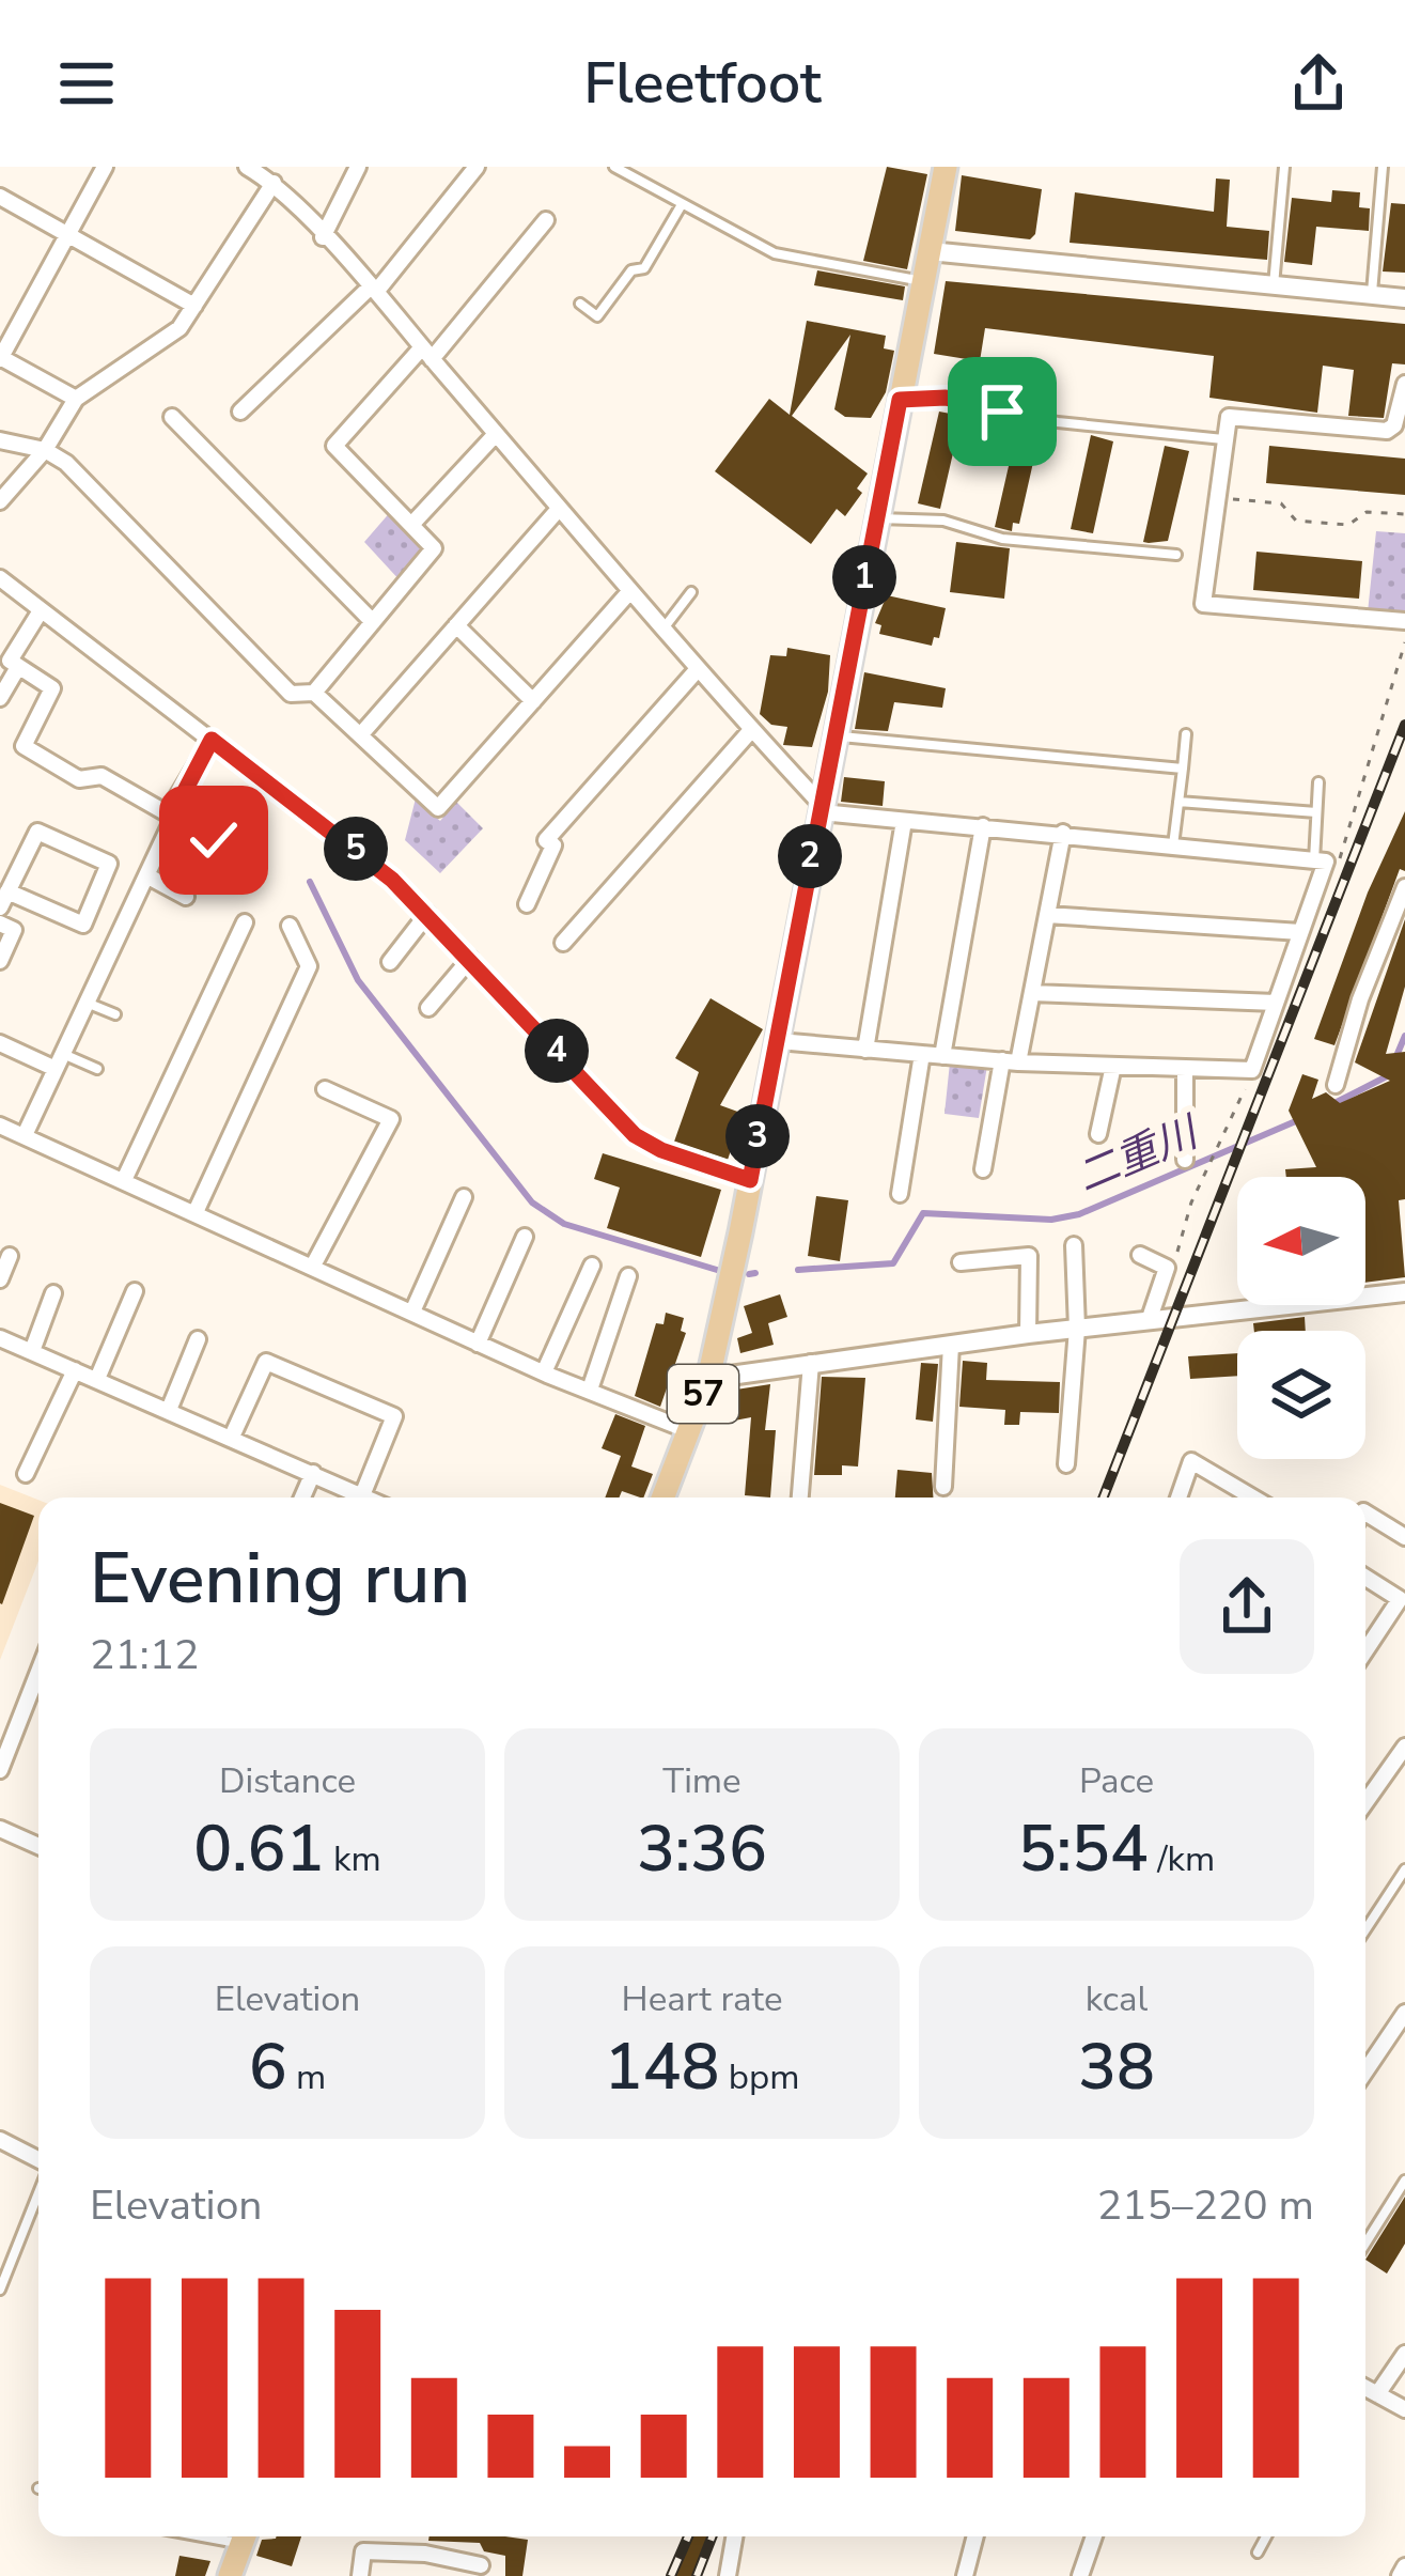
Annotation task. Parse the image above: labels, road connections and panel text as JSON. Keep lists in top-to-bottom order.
{
  "streets": {
    "main road": ["57"]
  },
  "water": ["二重川"],
  "north": "left",
  "page": {
    "header": "Fleetfoot",
    "pins": [
      "1",
      "5",
      "2",
      "4",
      "3"
    ],
    "heading": ["Evening run", "21:12"],
    "stats": [
      ["Distance", "0.61 km"],
      ["Time", "3:36"],
      ["Pace", "5:54 /km"],
      ["Elevation", "6 m"],
      ["Heart rate", "148 bpm"],
      ["kcal", "38"]
    ],
    "chart": ["Elevation", "215–220 m"]
  }
}
